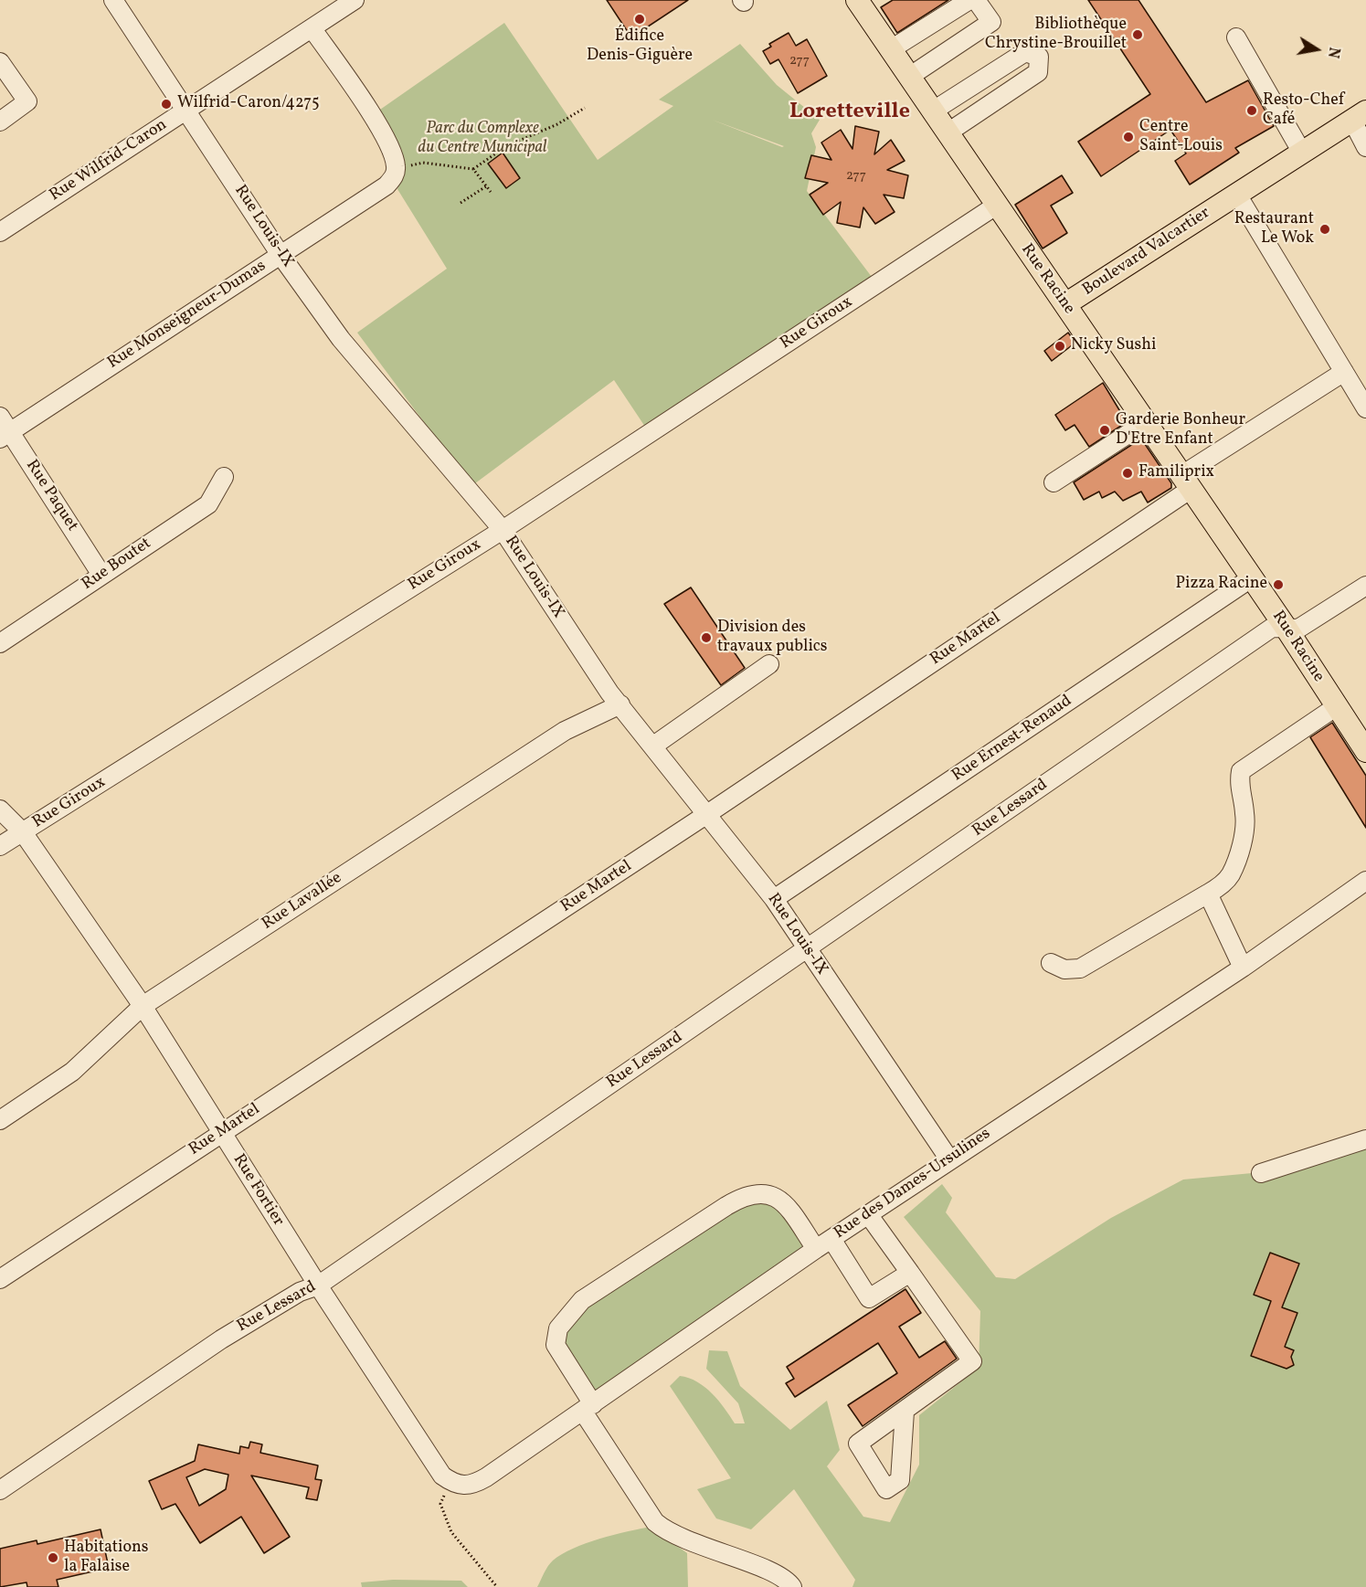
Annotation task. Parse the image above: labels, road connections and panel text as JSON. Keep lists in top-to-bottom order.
{
  "streets": {
    "main road": ["Boulevard Valcartier", "Rue Racine"],
    "street": [
      "Rue Wilfrid-Caron",
      "Rue Louis-IX",
      "Rue Monseigneur-Dumas",
      "Rue Giroux",
      "Rue Paquet",
      "Rue Boutet",
      "Rue Martel",
      "Rue Ernest-Renaud",
      "Rue Lessard",
      "Rue Lavallée",
      "Rue des Dames-Ursulines",
      "Rue Fortier"
    ]
  },
  "crossings": [
    ["Rue Wilfrid-Caron", "Rue Louis-IX"],
    ["Rue Louis-IX", "Rue Monseigneur-Dumas"],
    ["Rue Louis-IX", "Rue Giroux"],
    ["Rue Louis-IX", "Rue Martel"],
    ["Rue Louis-IX", "Rue Ernest-Renaud"],
    ["Rue Louis-IX", "Rue Lessard"],
    ["Rue Louis-IX", "Rue Lavallée"],
    ["Rue Louis-IX", "Rue des Dames-Ursulines"],
    ["Boulevard Valcartier", "Rue Racine"],
    ["Rue Racine", "Rue Giroux"],
    ["Rue Racine", "Rue Martel"],
    ["Rue Racine", "Rue Ernest-Renaud"],
    ["Rue Racine", "Rue Lessard"],
    ["Rue Monseigneur-Dumas", "Rue Paquet"],
    ["Rue Giroux", "Rue Fortier"],
    ["Rue Paquet", "Rue Boutet"],
    ["Rue Martel", "Rue Fortier"],
    ["Rue Lessard", "Rue Fortier"],
    ["Rue Lavallée", "Rue Fortier"],
    ["Rue des Dames-Ursulines", "Rue Fortier"]
  ],
  "districts": ["Loretteville"],
  "parks": ["Parc du Complexe du Centre Municipal"],
  "places": [
    "Édifice Denis-Giguère",
    "Bibliothèque Chrystine-Brouillet",
    "Wilfrid-Caron/4275",
    "Resto-Chef Café",
    "Centre Saint-Louis",
    "Restaurant Le Wok",
    "Nicky Sushi",
    "Garderie Bonheur D'Etre Enfant",
    "Familiprix",
    "Pizza Racine",
    "Division des travaux publics",
    "Habitations la Falaise"
  ],
  "house_numbers": ["277", "277"],
  "north": "right"
}
